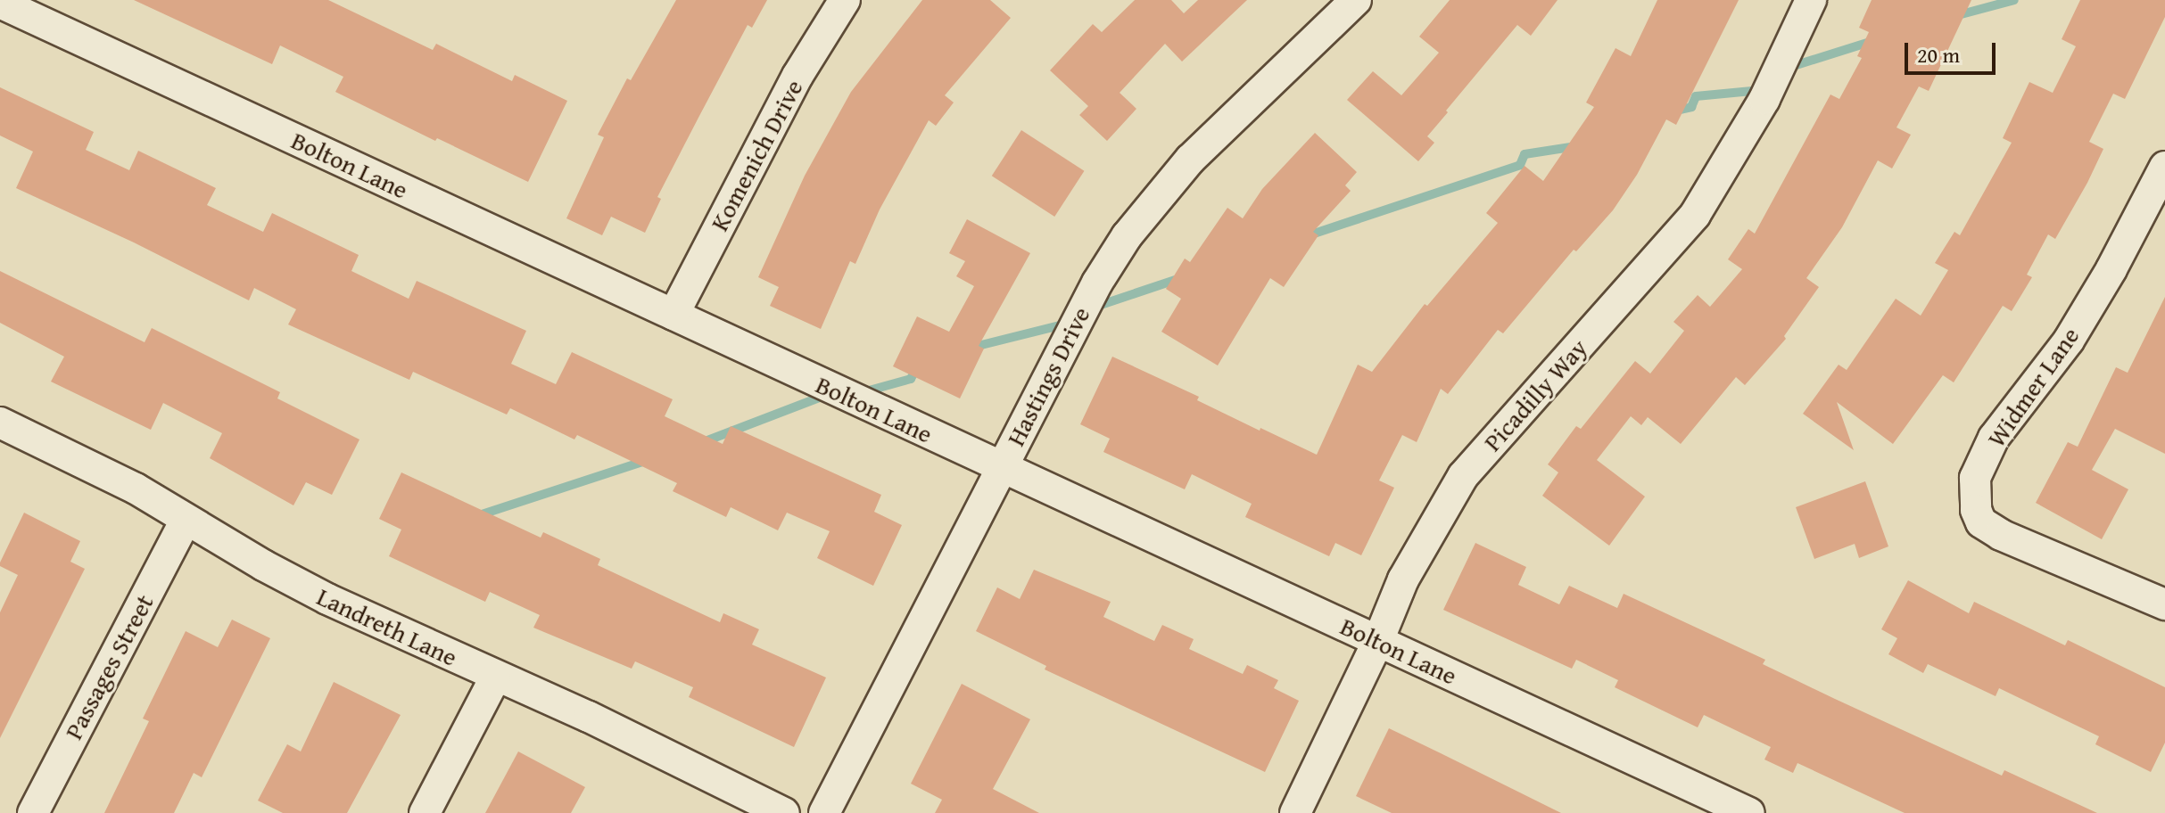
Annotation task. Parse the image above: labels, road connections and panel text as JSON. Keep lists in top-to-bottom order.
{
  "streets": {
    "street": [
      "Komenich Drive",
      "Bolton Lane",
      "Hastings Drive",
      "Widmer Lane",
      "Picadilly Way",
      "Landreth Lane",
      "Passages Street"
    ]
  },
  "crossings": [
    ["Komenich Drive", "Bolton Lane"],
    ["Bolton Lane", "Hastings Drive"],
    ["Bolton Lane", "Picadilly Way"],
    ["Landreth Lane", "Passages Street"]
  ],
  "scale_bar": "20 m"
}
